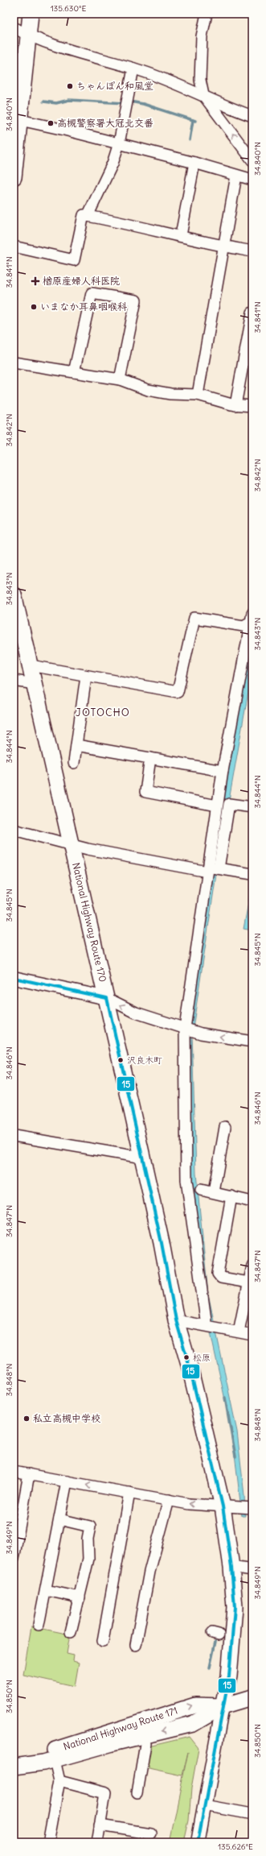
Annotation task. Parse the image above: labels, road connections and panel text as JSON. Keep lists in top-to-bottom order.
{
  "streets": {
    "highway": ["National Highway Route 170", "National Highway Route 171"]
  },
  "crossings": [
    ["National Highway Route 170", "National Highway Route 171"]
  ],
  "districts": ["JOTOCHO"],
  "places": {
    "other": [
      "ちゃんぽん和風堂",
      "高槻警察署大冠北交番",
      "いまなか耳鼻咽喉科",
      "沢良木町",
      "松原",
      "私立高槻中学校"
    ],
    "health": ["楢原産婦人科医院"]
  },
  "lines": ["transit line 15"],
  "coordinates": [
    "135.630°E",
    "34.840°N",
    "34.841°N",
    "34.842°N",
    "34.843°N",
    "34.844°N",
    "34.845°N",
    "34.846°N",
    "34.847°N",
    "34.848°N",
    "34.849°N",
    "34.850°N",
    "135.626°E"
  ]
}
